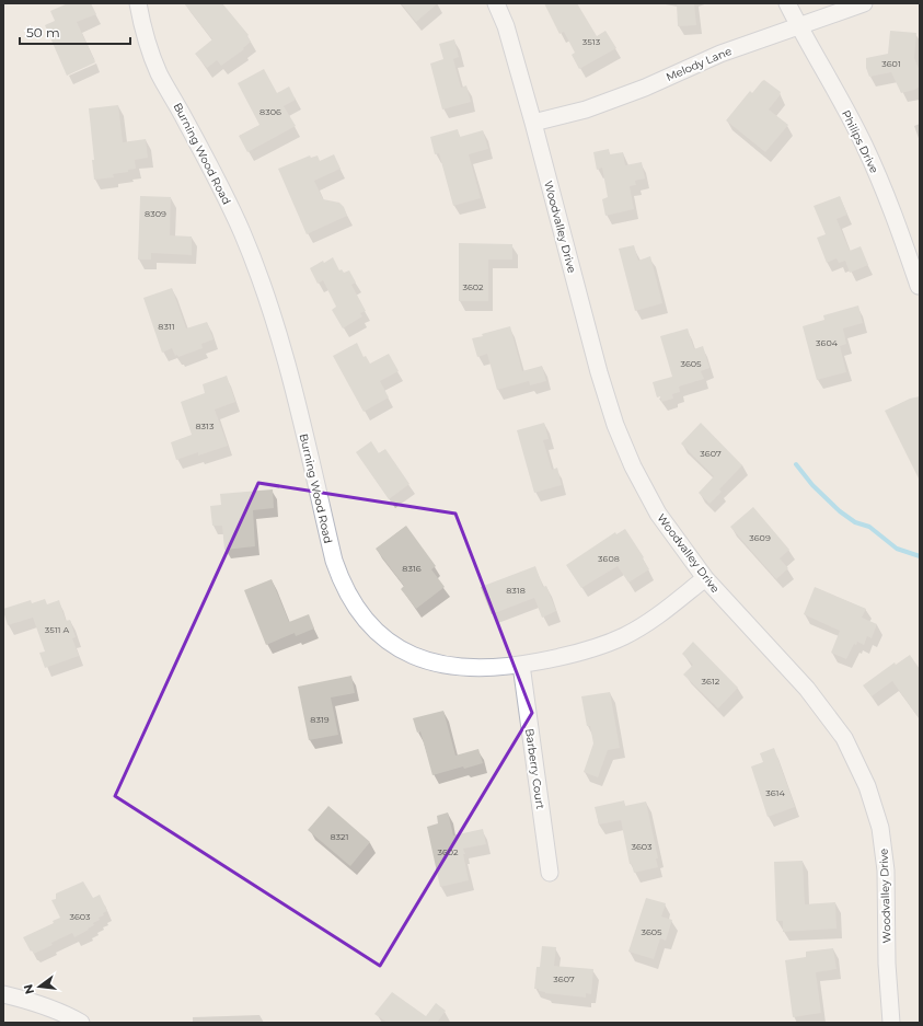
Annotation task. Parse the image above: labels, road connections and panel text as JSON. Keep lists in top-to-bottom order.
{
  "streets": {
    "street": [
      "Melody Lane",
      "Philips Drive",
      "Burning Wood Road",
      "Woodvalley Drive",
      "Barberry Court"
    ]
  },
  "crossings": [
    ["Melody Lane", "Philips Drive"],
    ["Melody Lane", "Woodvalley Drive"],
    ["Burning Wood Road", "Woodvalley Drive"],
    ["Burning Wood Road", "Barberry Court"]
  ],
  "house_numbers": [
    "3513",
    "3601",
    "8306",
    "8309",
    "3602",
    "8311",
    "3604",
    "3605",
    "8313",
    "3607",
    "3609",
    "3608",
    "8316",
    "8318",
    "3511 A",
    "3612",
    "8319",
    "3614",
    "8321",
    "3603",
    "3602",
    "3603",
    "3605",
    "3607"
  ],
  "scale_bar": "50 m",
  "north": "left"
}
